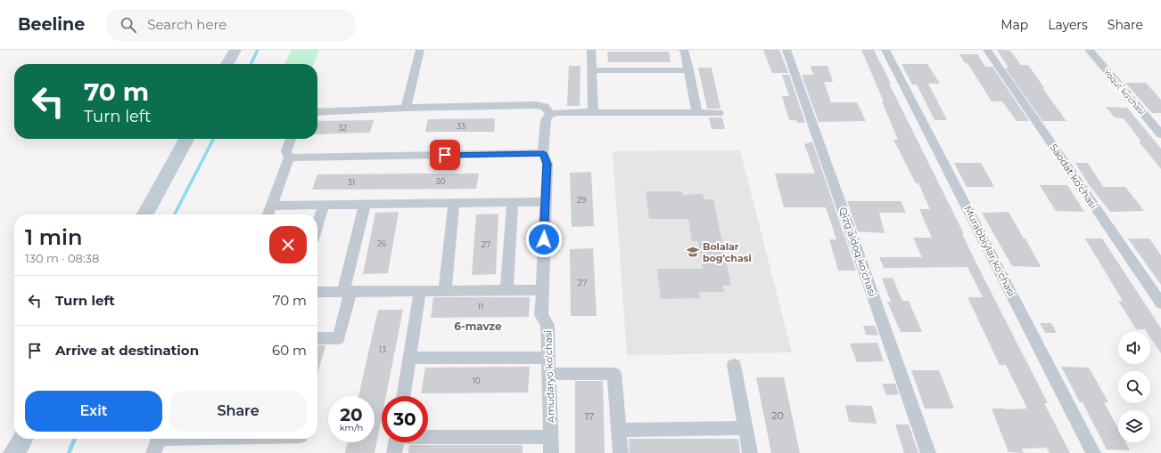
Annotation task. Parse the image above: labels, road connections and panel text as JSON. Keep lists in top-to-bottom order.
{
  "streets": {
    "street": [
      "Yoqut ko'chasi",
      "Saodat ko'chasi",
      "Murabbiylar ko'chasi",
      "Qizg'aldoq ko'chasi",
      "Amudaryo ko'chasi"
    ]
  },
  "districts": ["6-mavze"],
  "places": {
    "school or university": ["Bolalar bog'chasi"]
  },
  "house_numbers": [
    "33",
    "32",
    "30",
    "31",
    "29",
    "26",
    "27",
    "27",
    "11",
    "13",
    "10",
    "20",
    "17"
  ],
  "page": {
    "header": "Beeline",
    "search": "Search here",
    "nav": ["Map", "Layers", "Share"],
    "turn": ["70 m", "Turn left"],
    "heading": ["1 min", "130 m · 08:38"],
    "list": [
      {
        "name": "Turn left",
        "value": "70 m"
      },
      {
        "name": "Arrive at destination",
        "value": "60 m"
      }
    ],
    "buttons": ["Exit", "Share"],
    "speed": "20 km/h",
    "limit": "30"
  }
}
